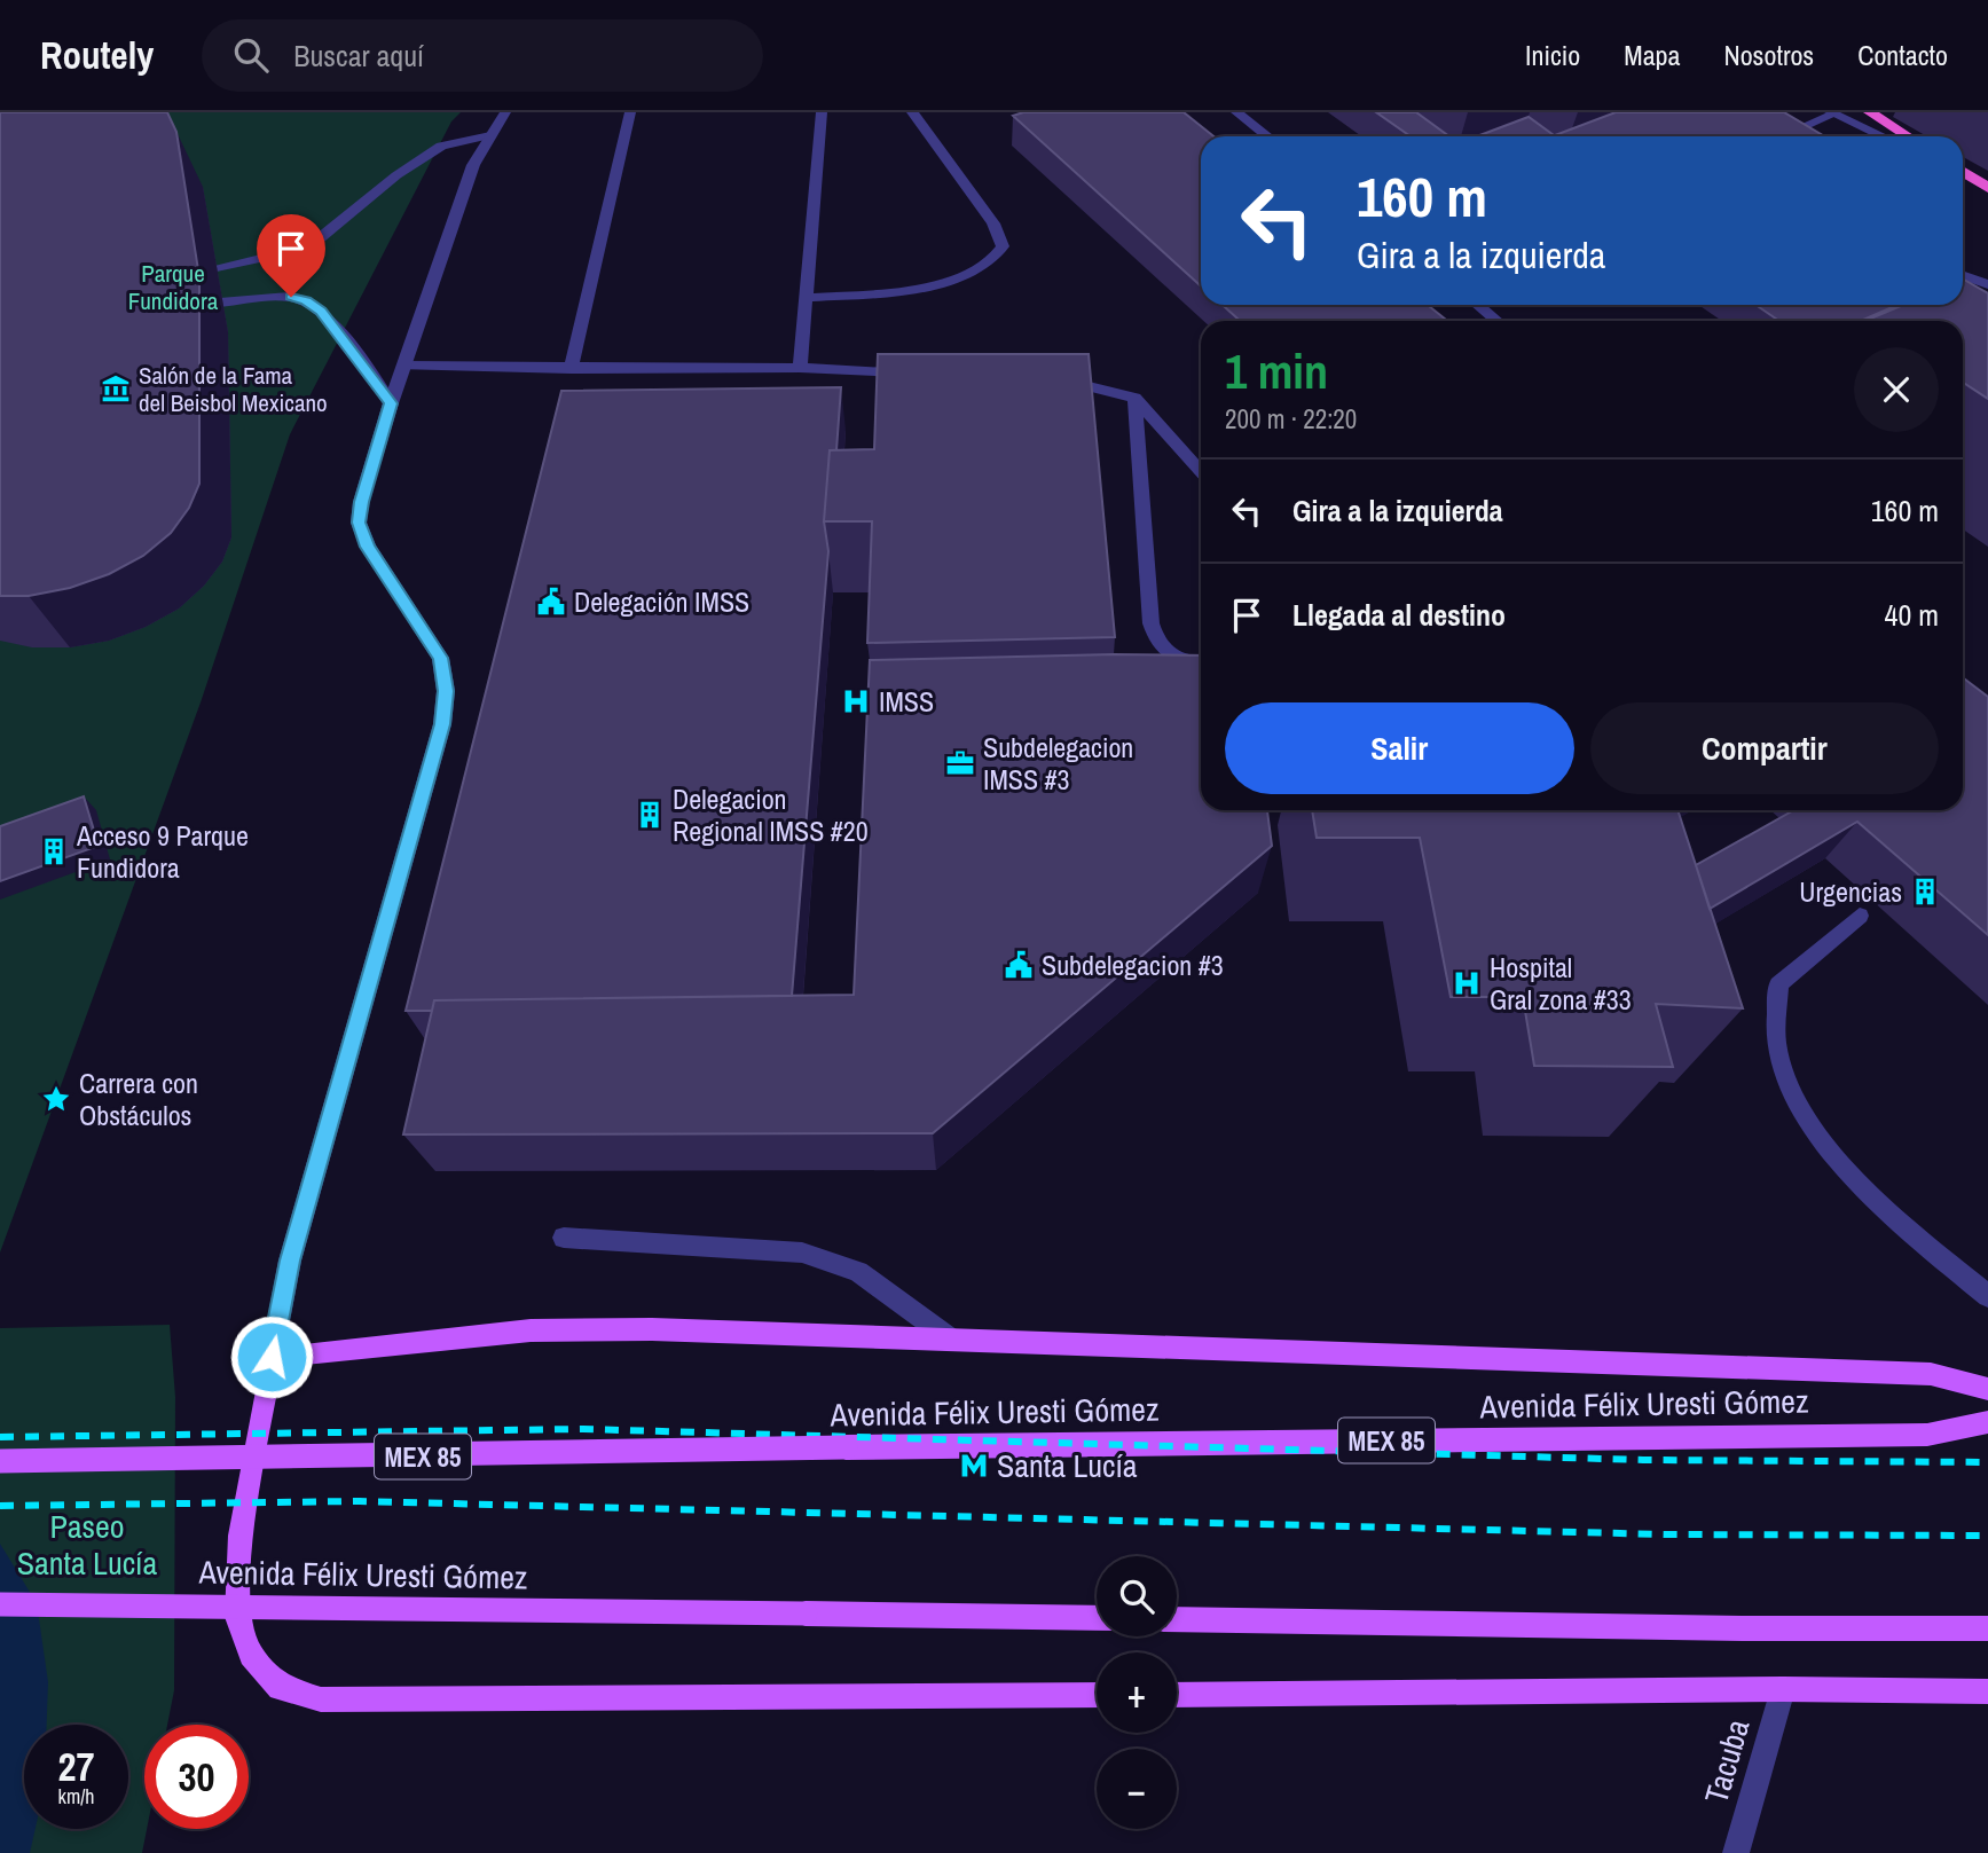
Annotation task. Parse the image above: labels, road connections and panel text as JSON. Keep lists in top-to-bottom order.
{
  "streets": {
    "main road": ["Avenida Félix Uresti Gómez", "MEX 85"],
    "street": ["Tacuba"]
  },
  "parks": ["Parque Fundidora", "Paseo Santa Lucía"],
  "places": {
    "museum": ["Salón de la Fama del Beisbol Mexicano"],
    "public building": ["Delegación IMSS", "Subdelegacion #3"],
    "hospital": ["IMSS", "Hospital Gral zona #33"],
    "office": ["Subdelegacion IMSS #3"],
    "building": ["Delegacion Regional IMSS #20", "Acceso 9 Parque Fundidora", "Urgencias"],
    "place": ["Carrera con Obstáculos"],
    "metro station": ["Santa Lucía"]
  },
  "page": {
    "header": "Routely",
    "search": "Buscar aquí",
    "nav": [
      "Inicio",
      "Mapa",
      "Nosotros",
      "Contacto"
    ],
    "turn": ["160 m", "Gira a la izquierda"],
    "heading": ["1 min", "200 m · 22:20"],
    "list": [
      {
        "name": "Gira a la izquierda",
        "value": "160 m"
      },
      {
        "name": "Llegada al destino",
        "value": "40 m"
      }
    ],
    "buttons": ["Salir", "Compartir"],
    "map_buttons": ["+", "−"],
    "speed": "27 km/h",
    "limit": "30"
  }
}
